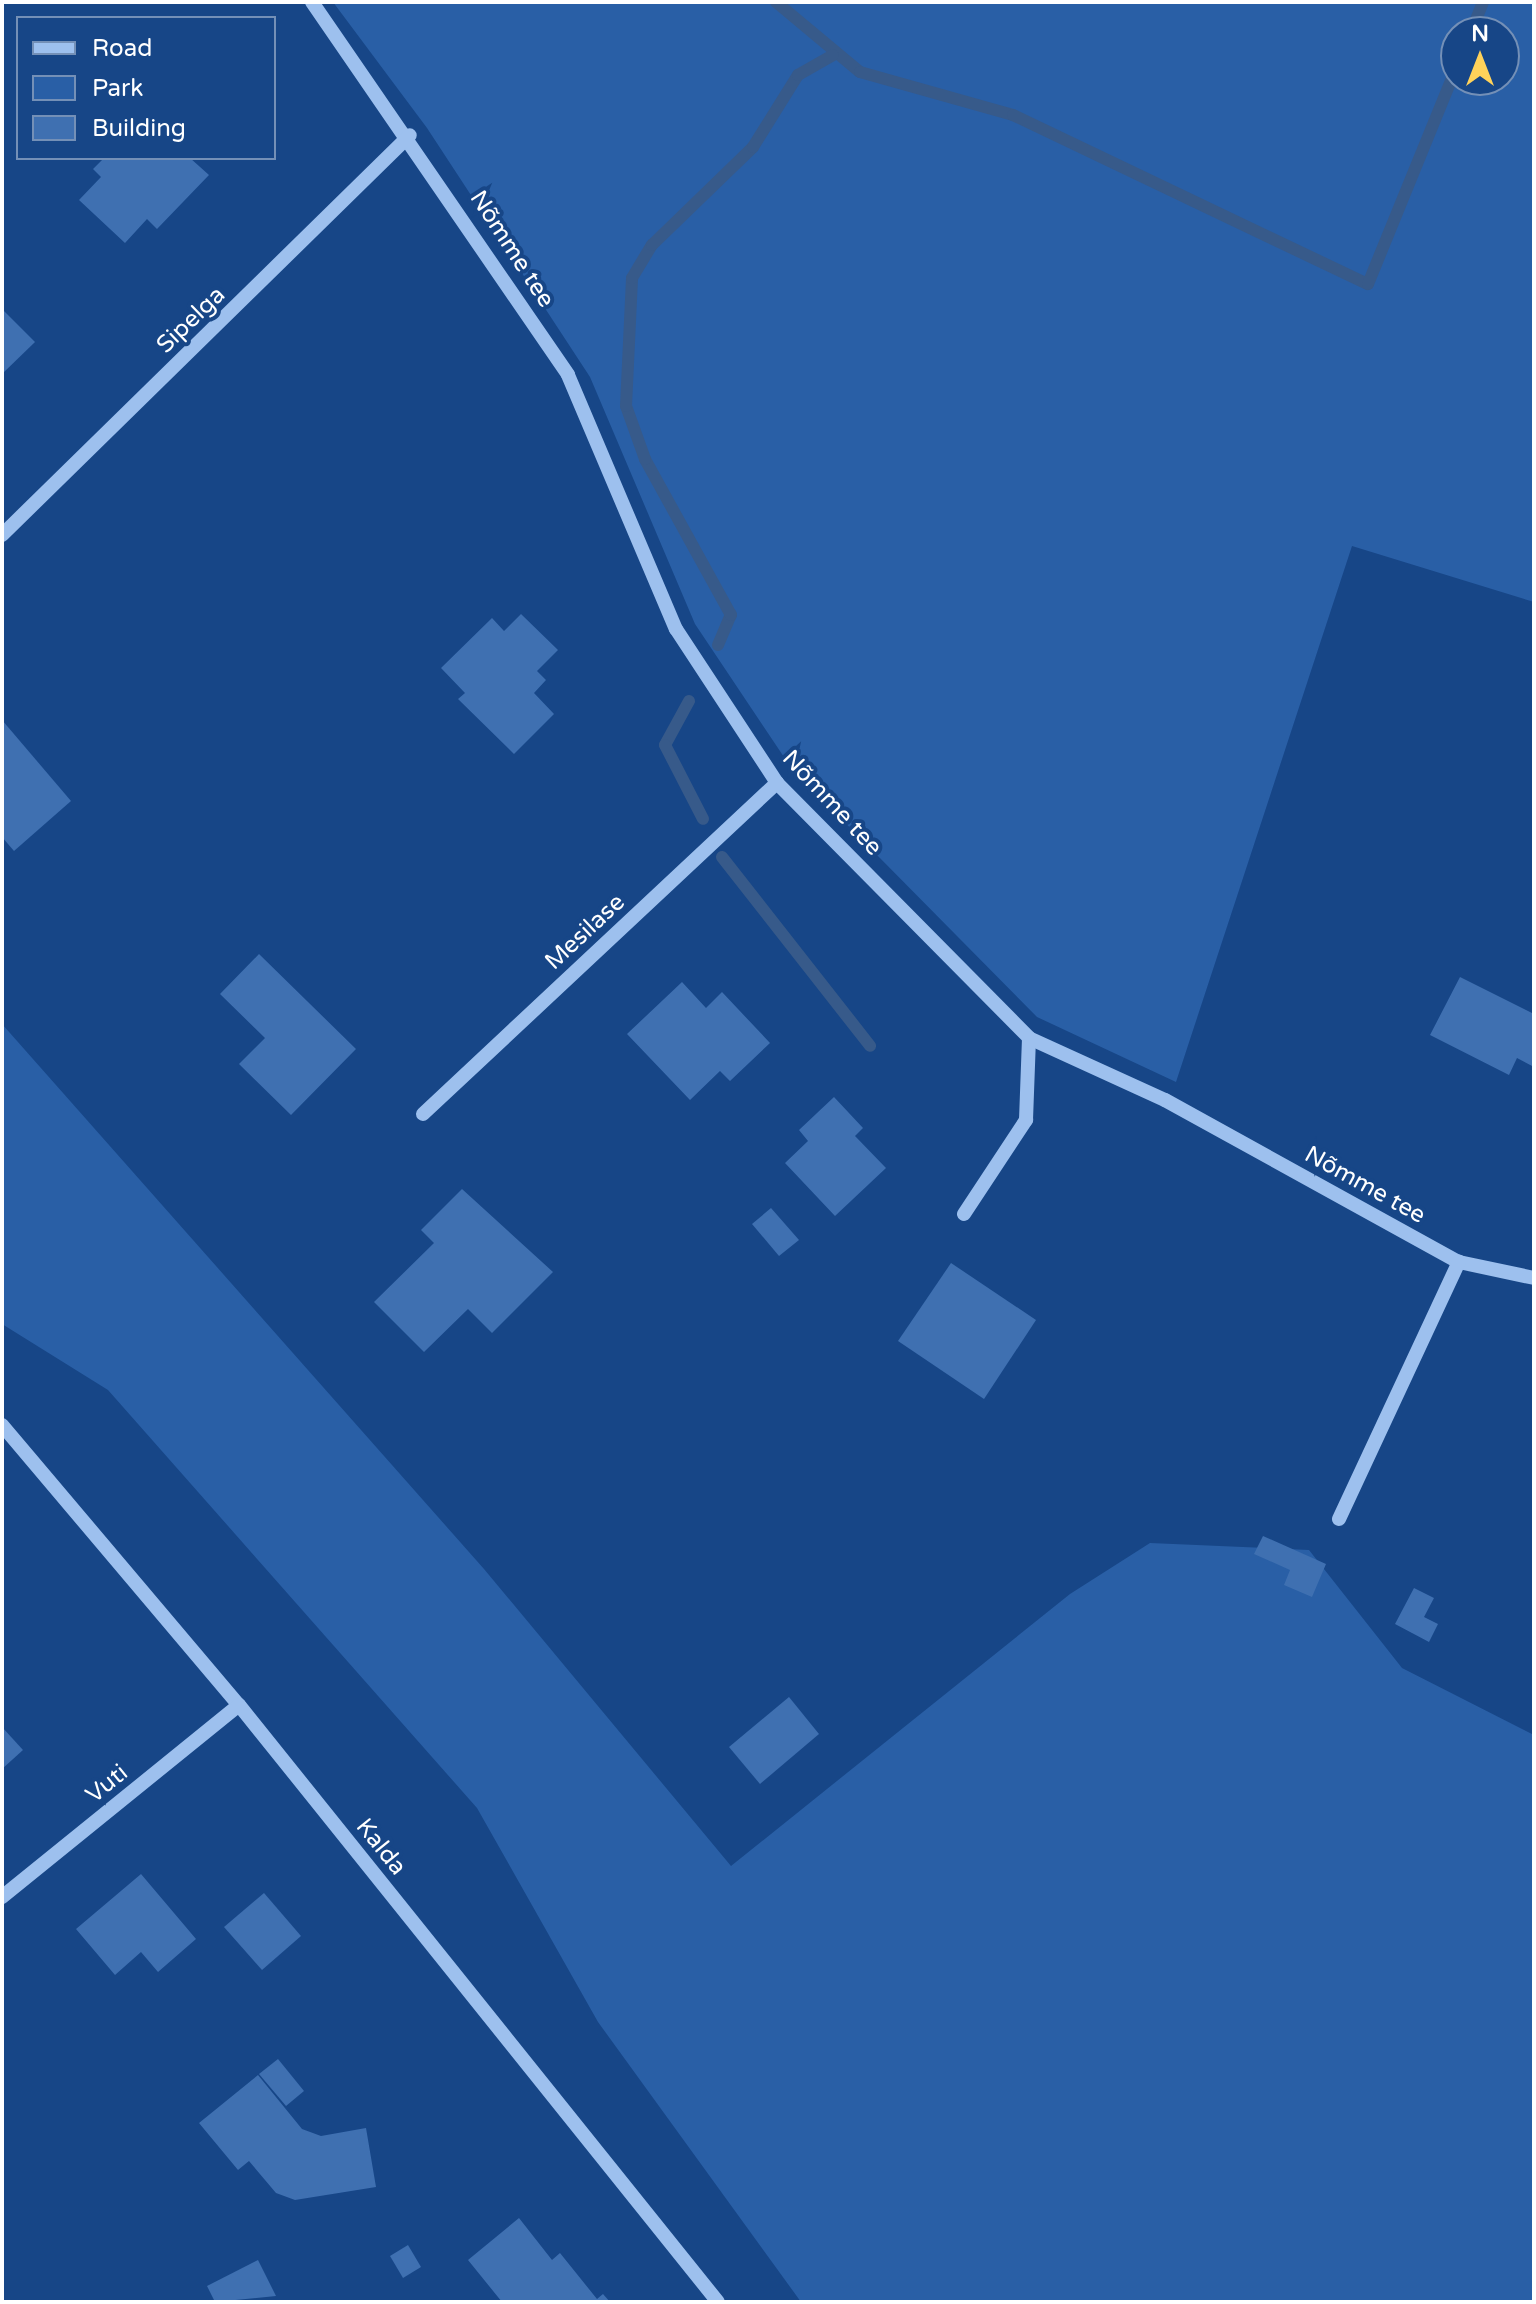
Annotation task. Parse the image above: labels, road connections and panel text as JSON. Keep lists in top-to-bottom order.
{
  "streets": {
    "street": [
      "Nõmme tee",
      "Sipelga",
      "Mesilase",
      "Vuti",
      "Kalda"
    ]
  },
  "crossings": [
    ["Nõmme tee", "Sipelga"],
    ["Nõmme tee", "Mesilase"],
    ["Vuti", "Kalda"]
  ],
  "legend": ["Road", "Park", "Building"],
  "north": "top"
}
